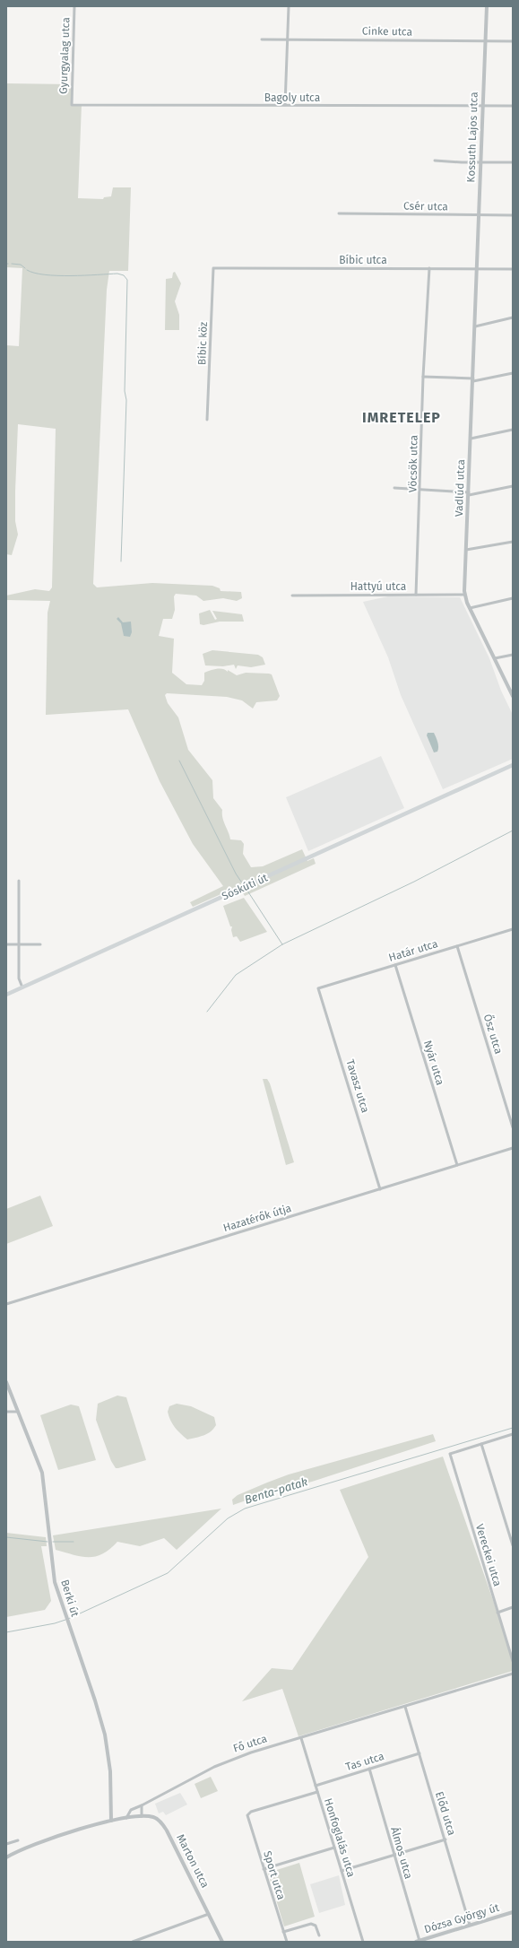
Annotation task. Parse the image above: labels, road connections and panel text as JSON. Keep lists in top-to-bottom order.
{
  "streets": {
    "main road": ["Sóskúti út"],
    "street": [
      "Cinke utca",
      "Gyurgyalag utca",
      "Bagoly utca",
      "Kossuth Lajos utca",
      "Csér utca",
      "Bíbic utca",
      "Bíbic köz",
      "Vöcsök utca",
      "Vadlúd utca",
      "Hattyú utca",
      "Határ utca",
      "Ősz utca",
      "Nyár utca",
      "Tavasz utca",
      "Hazatérők útja",
      "Vereckei utca",
      "Berki út",
      "Fő utca",
      "Tas utca",
      "Előd utca",
      "Honfoglalás utca",
      "Álmos utca",
      "Marton utca",
      "Sport utca",
      "Dózsa György út"
    ]
  },
  "crossings": [
    ["Cinke utca", "Kossuth Lajos utca"],
    ["Gyurgyalag utca", "Bagoly utca"],
    ["Bagoly utca", "Kossuth Lajos utca"],
    ["Kossuth Lajos utca", "Csér utca"],
    ["Kossuth Lajos utca", "Bíbic utca"],
    ["Kossuth Lajos utca", "Vadlúd utca"],
    ["Bíbic utca", "Bíbic köz"],
    ["Bíbic utca", "Vöcsök utca"],
    ["Bíbic utca", "Vadlúd utca"],
    ["Vöcsök utca", "Hattyú utca"],
    ["Vadlúd utca", "Hattyú utca"],
    ["Határ utca", "Ősz utca"],
    ["Határ utca", "Nyár utca"],
    ["Határ utca", "Tavasz utca"],
    ["Nyár utca", "Hazatérők útja"],
    ["Tavasz utca", "Hazatérők útja"],
    ["Fő utca", "Előd utca"],
    ["Fő utca", "Honfoglalás utca"],
    ["Fő utca", "Marton utca"],
    ["Tas utca", "Előd utca"],
    ["Tas utca", "Honfoglalás utca"],
    ["Tas utca", "Álmos utca"],
    ["Előd utca", "Dózsa György út"],
    ["Honfoglalás utca", "Sport utca"],
    ["Álmos utca", "Dózsa György út"]
  ],
  "districts": ["IMRETELEP"],
  "water": ["Benta-patak"]
}
